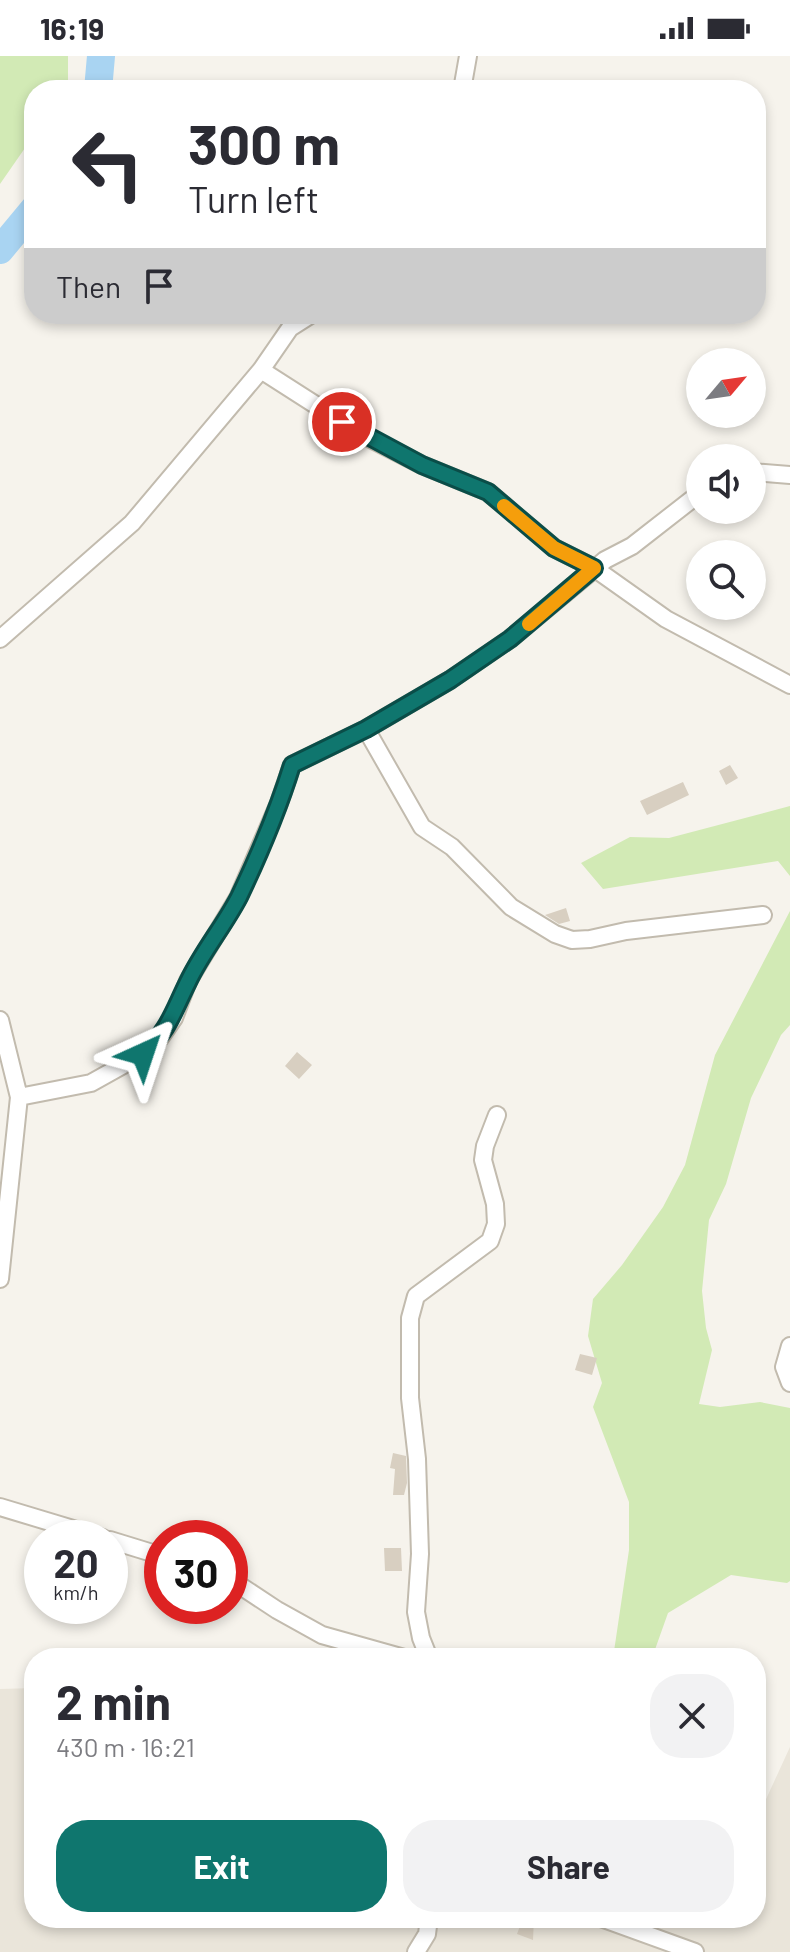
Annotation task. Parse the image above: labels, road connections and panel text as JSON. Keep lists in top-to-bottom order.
{
  "north": "top right",
  "page": {
    "status": "16:19",
    "turn": ["300 m", "Turn left"],
    "then": "Then",
    "speed": "20 km/h",
    "limit": "30",
    "heading": ["2 min", "430 m · 16:21"],
    "buttons": ["Exit", "Share"]
  }
}
